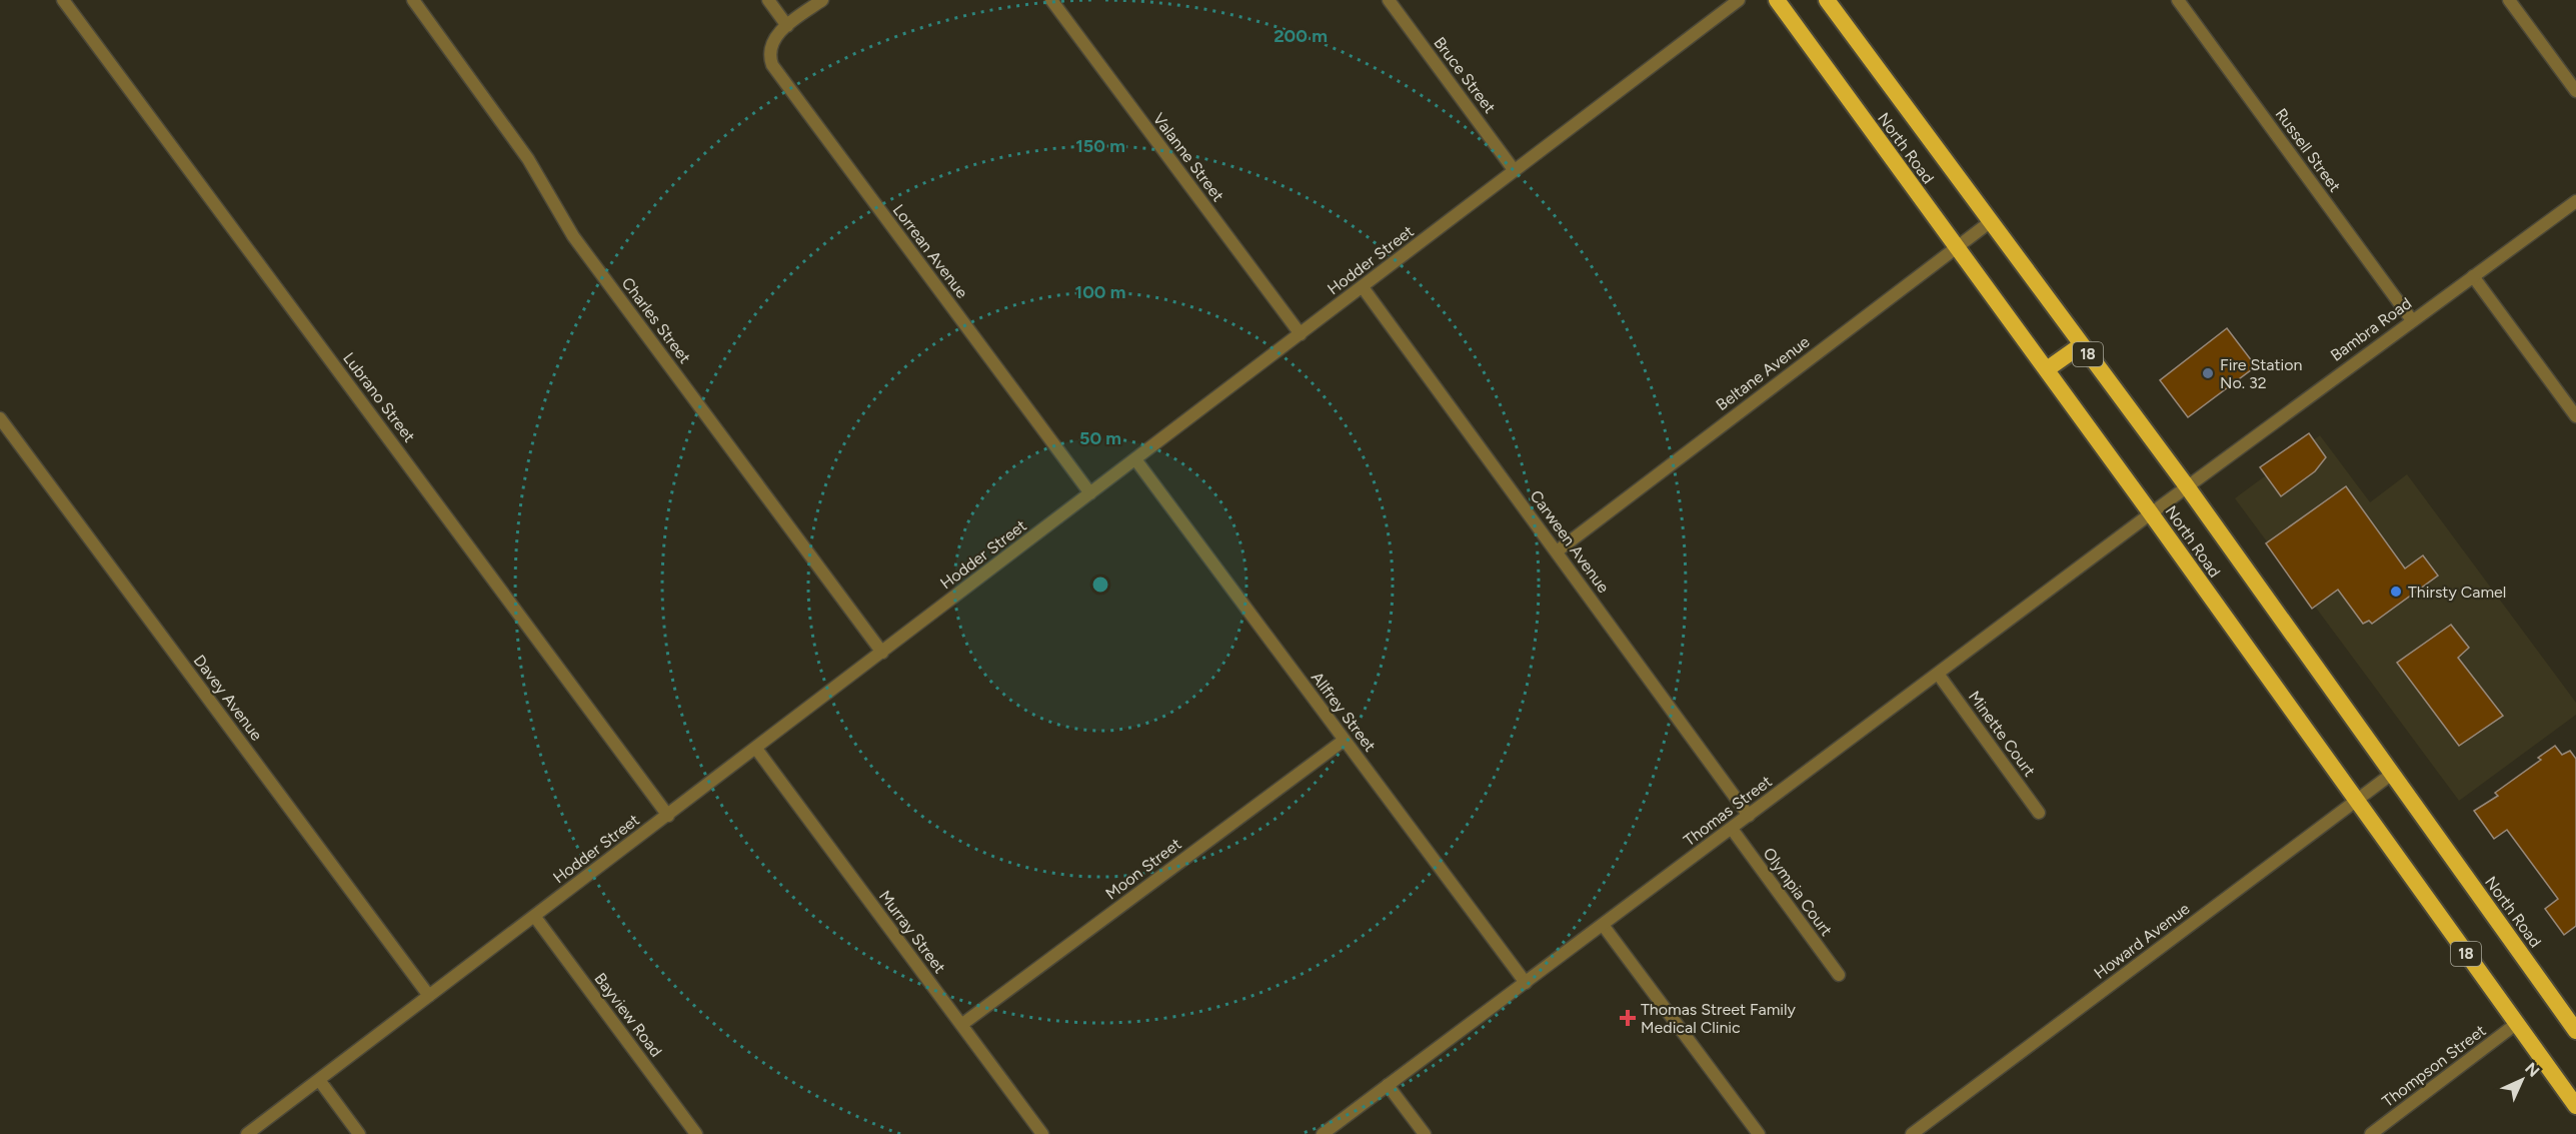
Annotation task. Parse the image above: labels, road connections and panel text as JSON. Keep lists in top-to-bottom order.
{
  "streets": {
    "highway": ["North Road", "18"],
    "street": [
      "Bruce Street",
      "Russell Street",
      "Valanne Street",
      "Lorrean Avenue",
      "Hodder Street",
      "Charles Street",
      "Bambra Road",
      "Beltane Avenue",
      "Lubrano Street",
      "Carween Avenue",
      "Davey Avenue",
      "Allfrey Street",
      "Minette Court",
      "Thomas Street",
      "Moon Street",
      "Olympia Court",
      "Murray Street",
      "Howard Avenue",
      "Bayview Road",
      "Thompson Street"
    ]
  },
  "crossings": [
    ["Bruce Street", "Hodder Street"],
    ["North Road", "Bambra Road"],
    ["North Road", "Beltane Avenue"],
    ["North Road", "Thomas Street"],
    ["North Road", "Howard Avenue"],
    ["North Road", "Thompson Street"],
    ["Russell Street", "Bambra Road"],
    ["Valanne Street", "Hodder Street"],
    ["Lorrean Avenue", "Hodder Street"],
    ["Hodder Street", "Charles Street"],
    ["Hodder Street", "Lubrano Street"],
    ["Hodder Street", "Carween Avenue"],
    ["Hodder Street", "Davey Avenue"],
    ["Hodder Street", "Allfrey Street"],
    ["Hodder Street", "Murray Street"],
    ["Hodder Street", "Bayview Road"],
    ["Bambra Road", "Thomas Street"],
    ["Beltane Avenue", "Carween Avenue"],
    ["Carween Avenue", "Thomas Street"],
    ["Allfrey Street", "Thomas Street"],
    ["Allfrey Street", "Moon Street"],
    ["Minette Court", "Thomas Street"],
    ["Thomas Street", "Olympia Court"],
    ["Moon Street", "Murray Street"]
  ],
  "places": {
    "other": ["Fire Station No. 32", "Thirsty Camel"],
    "health": ["Thomas Street Family Medical Clinic"]
  },
  "north": "top right",
  "rings": [
    "200 m",
    "150 m",
    "100 m",
    "50 m"
  ]
}
